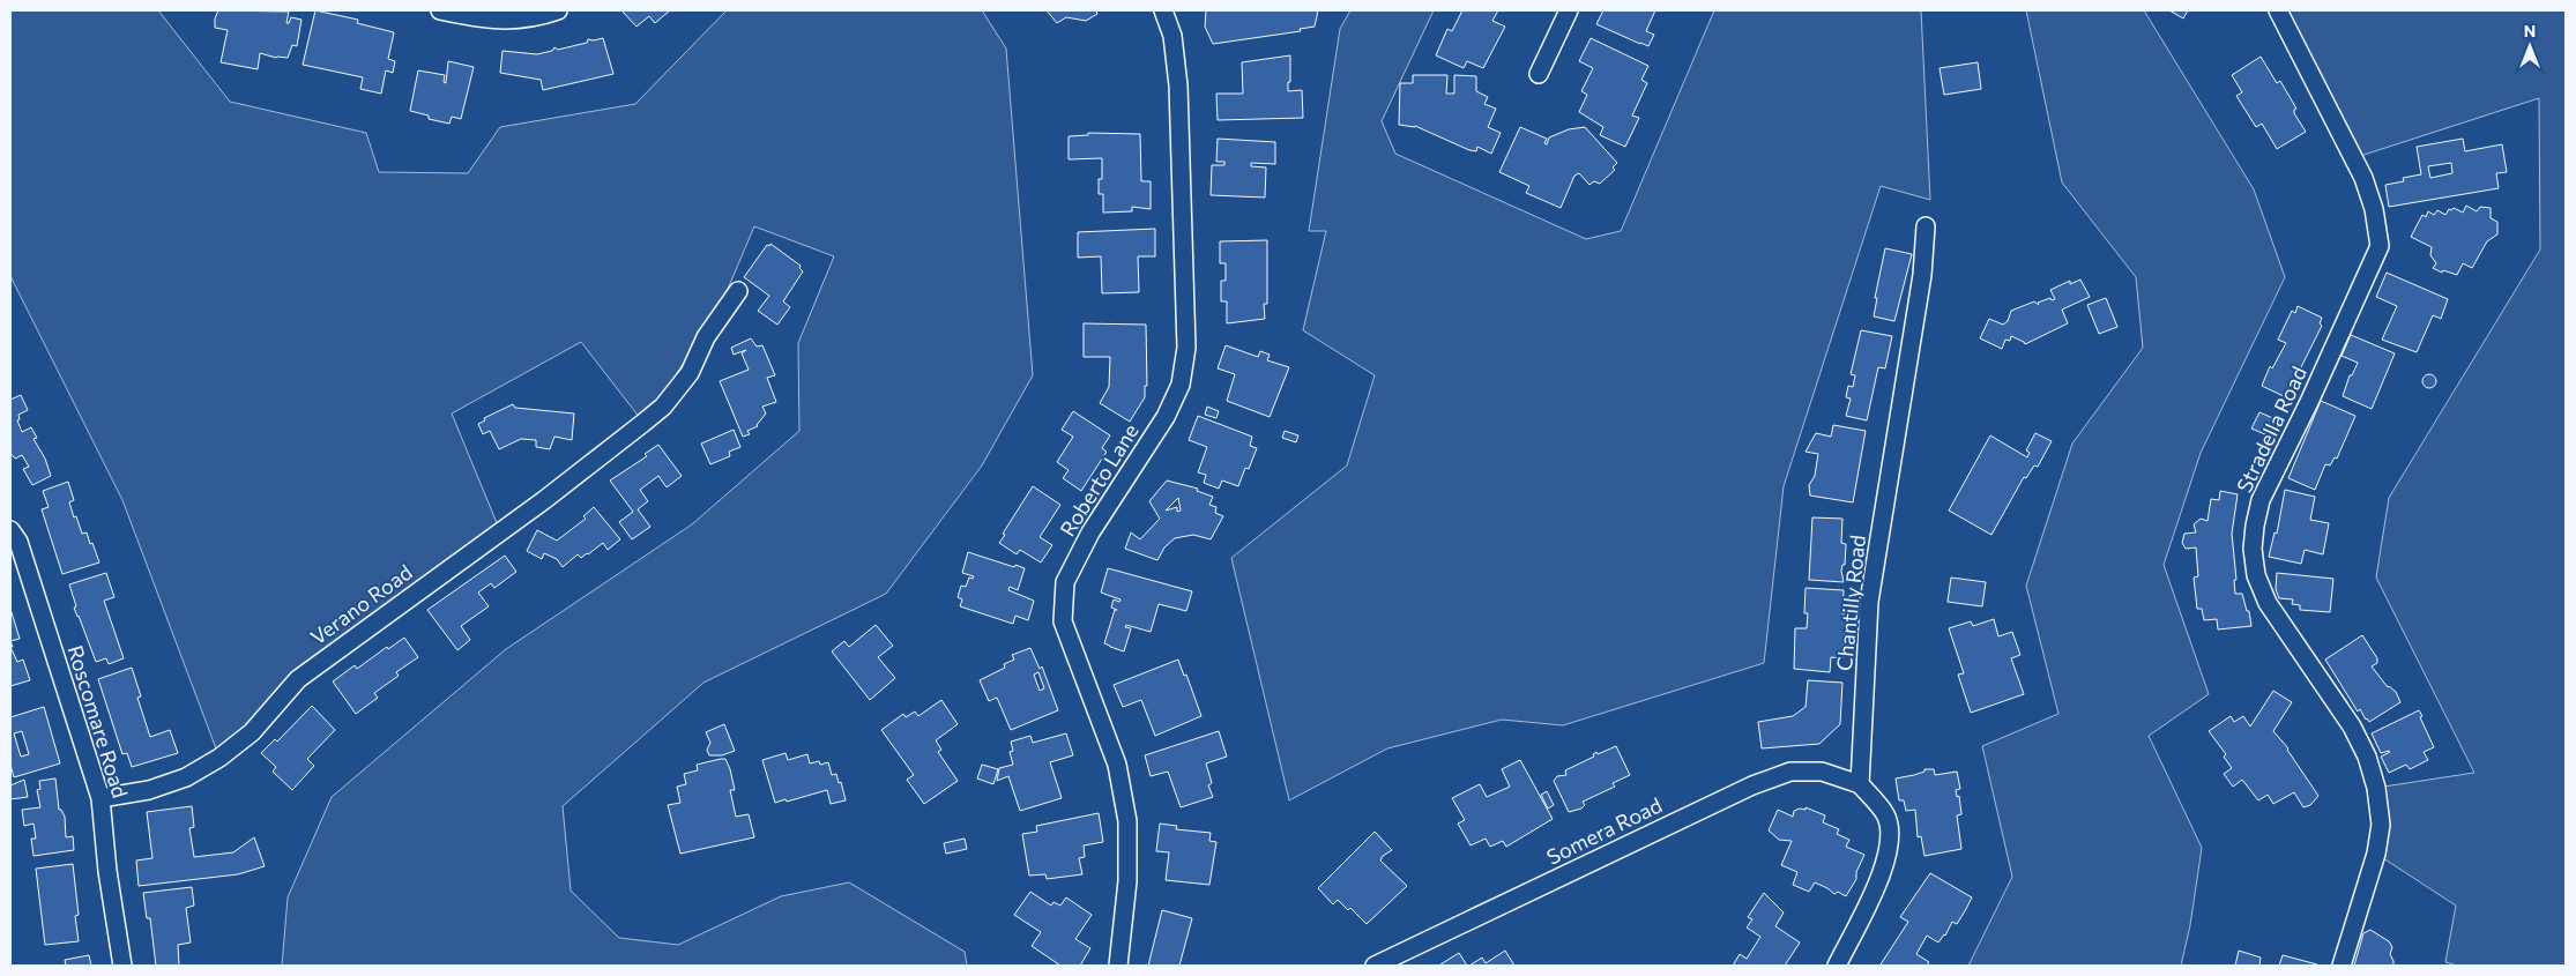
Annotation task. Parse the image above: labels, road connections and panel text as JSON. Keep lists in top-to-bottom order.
{
  "streets": {
    "street": [
      "Stradella Road",
      "Roberto Lane",
      "Chantilly Road",
      "Verano Road",
      "Roscomare Road",
      "Somera Road"
    ]
  },
  "crossings": [
    ["Chantilly Road", "Somera Road"],
    ["Verano Road", "Roscomare Road"]
  ],
  "north": "top"
}
